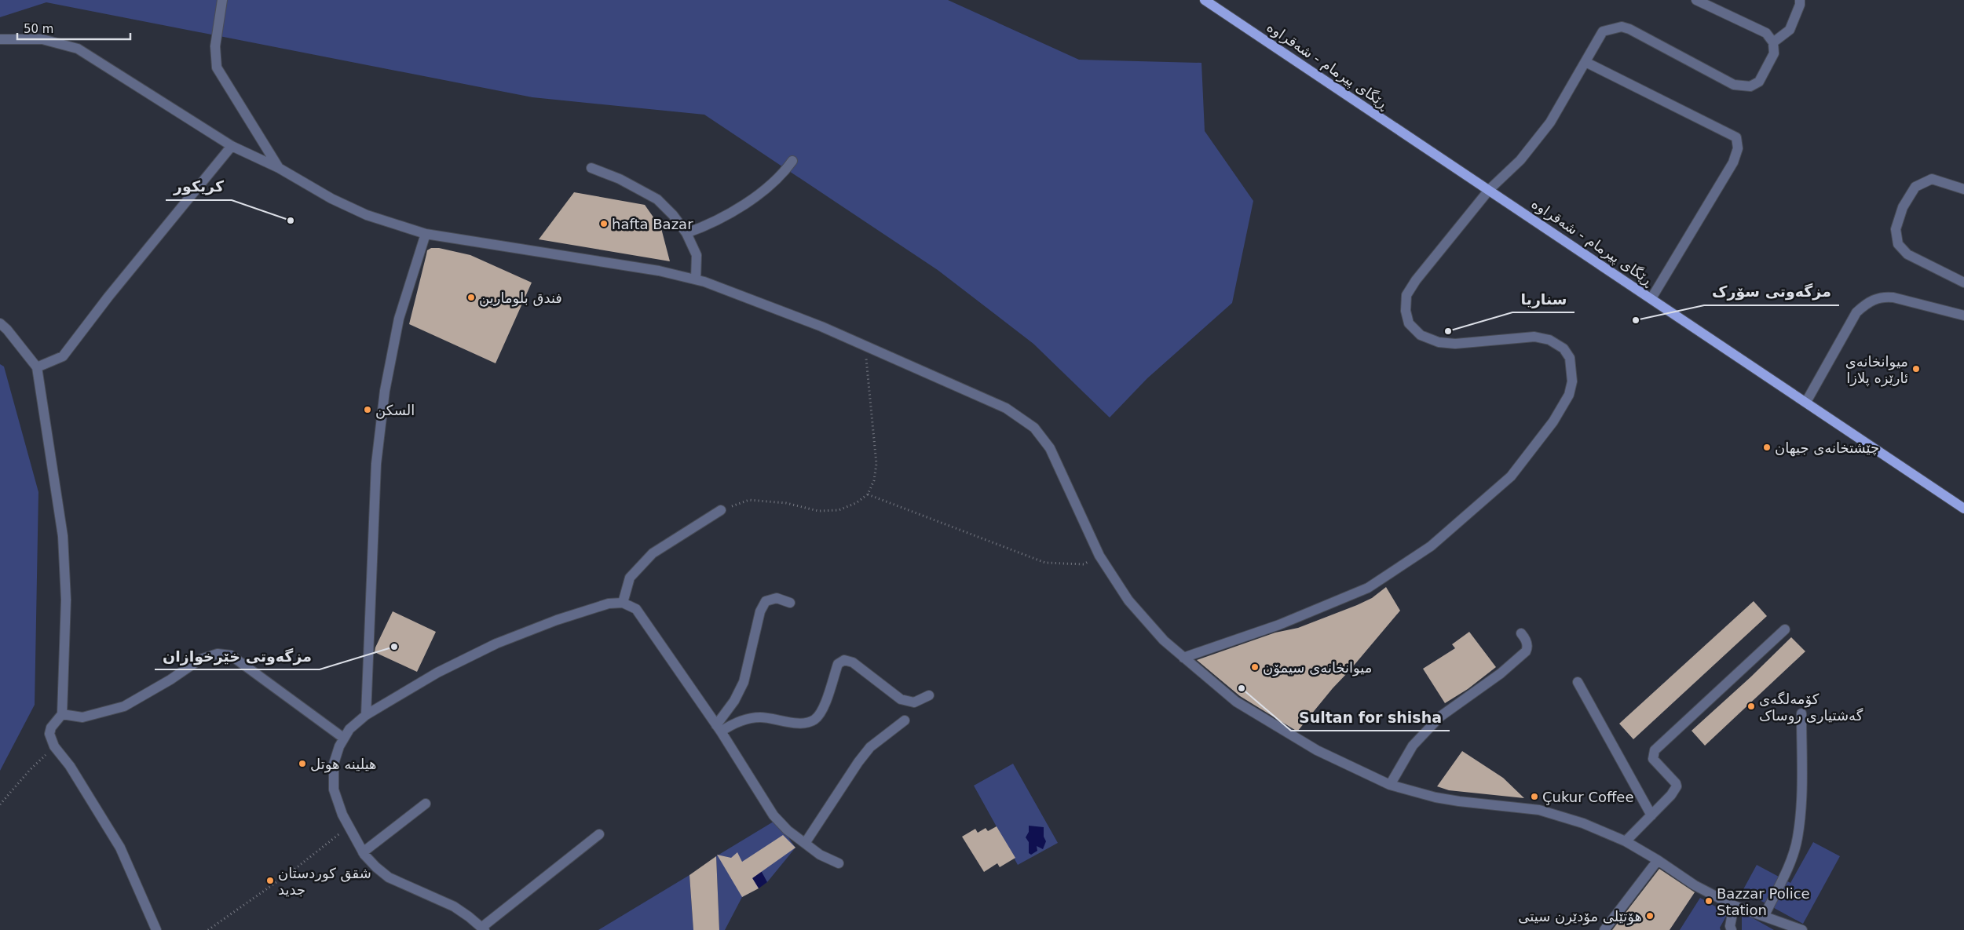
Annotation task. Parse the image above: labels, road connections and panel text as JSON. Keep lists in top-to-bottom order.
{
  "streets": {
    "main road": ["ڕێگای پیرمام - شەقراوە"]
  },
  "places": [
    "کریکور",
    "hafta Bazar",
    "فندق بلومارين",
    "مزگەوتی سۆرک",
    "سناريا",
    "میوانخانەی ئارێزە پلازا",
    "السكن",
    "چێشتخانەی جیهان",
    "مزگەوتی خێرخوازان",
    "میوانخانەی سیمۆن",
    "Sultan for shisha",
    "کۆمەلگەی گەشتیاری روساک",
    "هيلينه هوتل",
    "Çukur Coffee",
    "شقق كوردستان جديد",
    "Bazzar Police Station",
    "هۆتێلی مۆدێرن سیتی"
  ],
  "scale_bar": "50 m"
}
